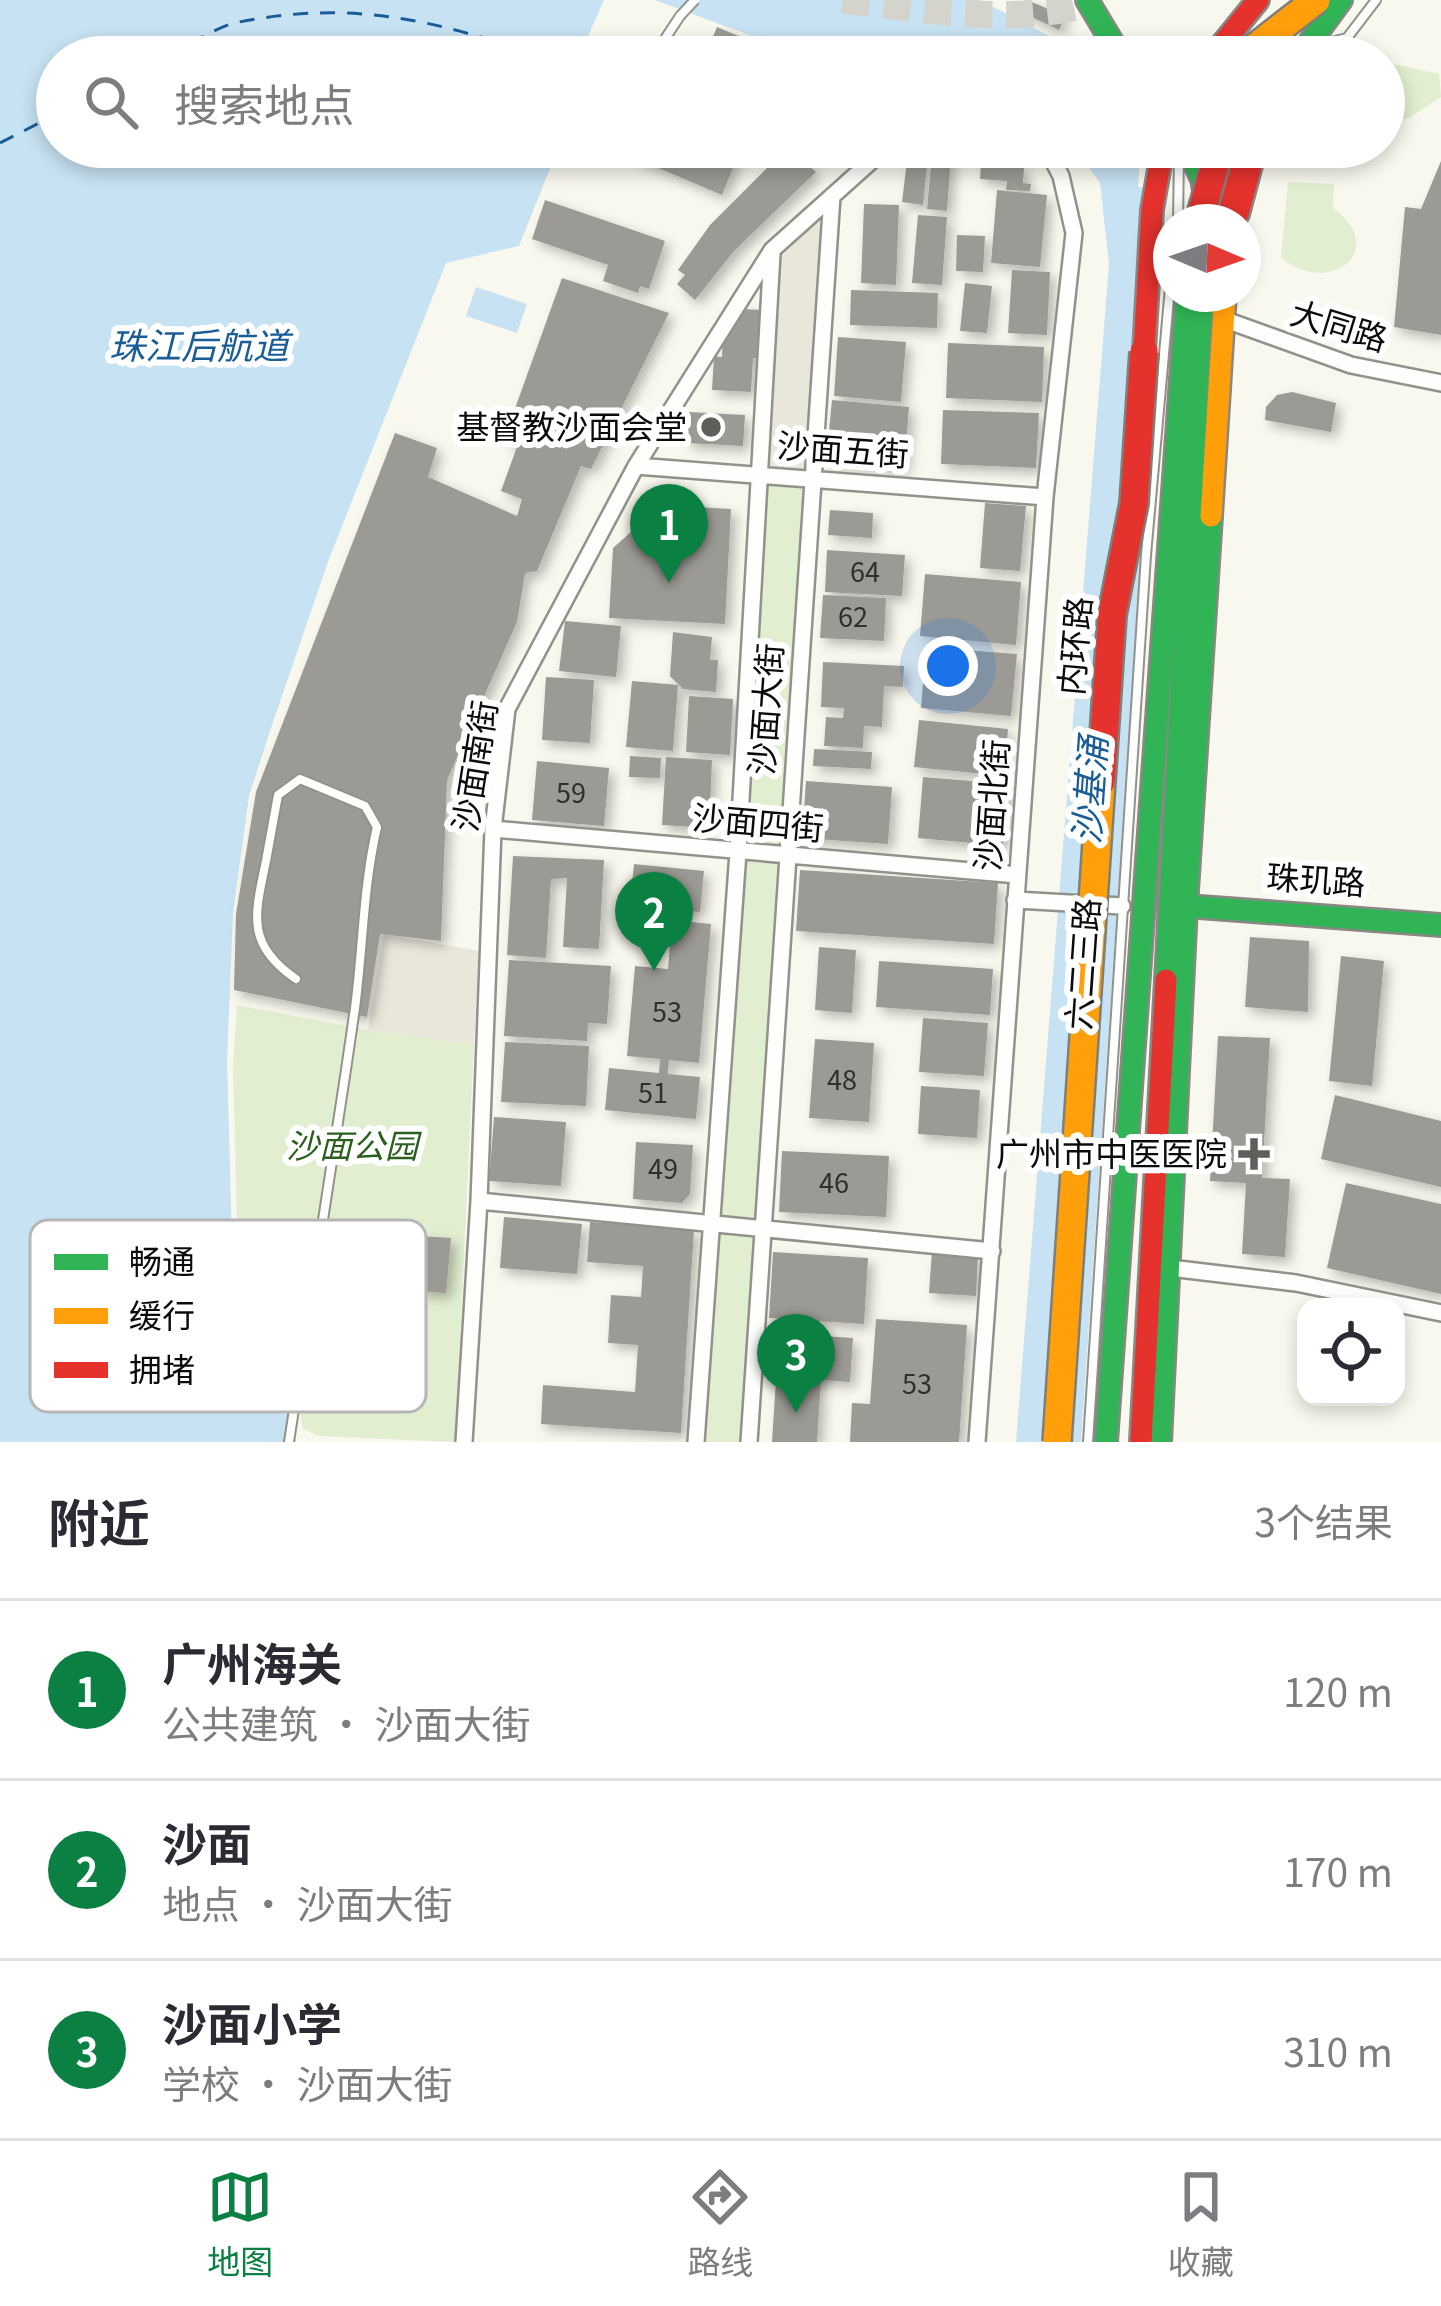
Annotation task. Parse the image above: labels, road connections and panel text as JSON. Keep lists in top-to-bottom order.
{
  "streets": {
    "main road": ["内环路", "珠玑路"],
    "street": [
      "大同路",
      "沙面五街",
      "沙面大街",
      "沙面南街",
      "沙面北街",
      "沙面四街"
    ],
    "lane": ["六二三路"]
  },
  "crossings": [
    ["沙面五街", "沙面大街"],
    ["沙面五街", "沙面南街"],
    ["沙面五街", "沙面北街"],
    ["沙面大街", "沙面南街"],
    ["沙面大街", "沙面四街"],
    ["沙面南街", "沙面四街"],
    ["沙面北街", "沙面四街"]
  ],
  "water": ["珠江后航道", "沙基涌"],
  "parks": ["沙面公园"],
  "places": {
    "other": ["基督教沙面会堂"],
    "health": ["广州市中医医院"]
  },
  "house_numbers": [
    "64",
    "62",
    "59",
    "53",
    "48",
    "51",
    "49",
    "46",
    "53"
  ],
  "legend": ["畅通", "缓行", "拥堵"],
  "north": "right",
  "page": {
    "search": "搜索地点",
    "pins": ["1", "2", "3"],
    "heading": ["附近", "3个结果"],
    "list": [
      {
        "mark": "1",
        "name": "广州海关",
        "note": "公共建筑 · 沙面大街",
        "value": "120 m"
      },
      {
        "mark": "2",
        "name": "沙面",
        "note": "地点 · 沙面大街",
        "value": "170 m"
      },
      {
        "mark": "3",
        "name": "沙面小学",
        "note": "学校 · 沙面大街",
        "value": "310 m"
      }
    ],
    "nav": ["地图", "路线", "收藏"]
  }
}
